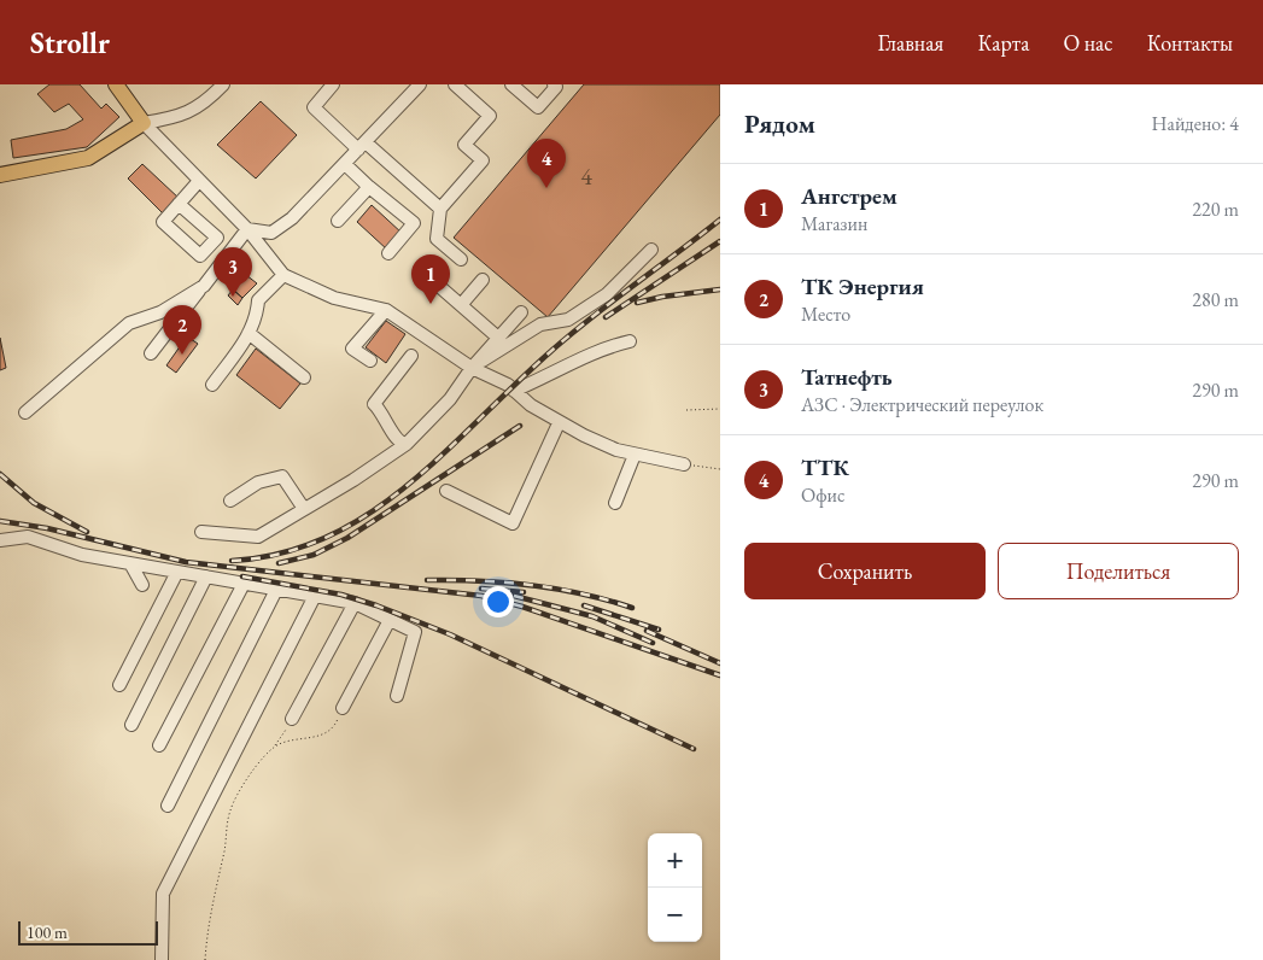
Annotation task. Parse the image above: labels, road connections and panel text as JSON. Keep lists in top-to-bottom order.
{
  "house_numbers": ["4"],
  "scale_bar": "100 m",
  "page": {
    "header": "Strollr",
    "nav": [
      "Главная",
      "Карта",
      "О нас",
      "Контакты"
    ],
    "heading": ["Рядом", "Найдено: 4"],
    "pins": [
      "4",
      "3",
      "1",
      "2"
    ],
    "list": [
      {
        "mark": "1",
        "name": "Ангстрем",
        "note": "Магазин",
        "value": "220 m"
      },
      {
        "mark": "2",
        "name": "ТК Энергия",
        "note": "Место",
        "value": "280 m"
      },
      {
        "mark": "3",
        "name": "Татнефть",
        "note": "АЗС · Электрический переулок",
        "value": "290 m"
      },
      {
        "mark": "4",
        "name": "ТТК",
        "note": "Офис",
        "value": "290 m"
      }
    ],
    "buttons": ["Сохранить", "Поделиться"],
    "map_buttons": ["+", "−"],
    "scale": "100 m"
  }
}
